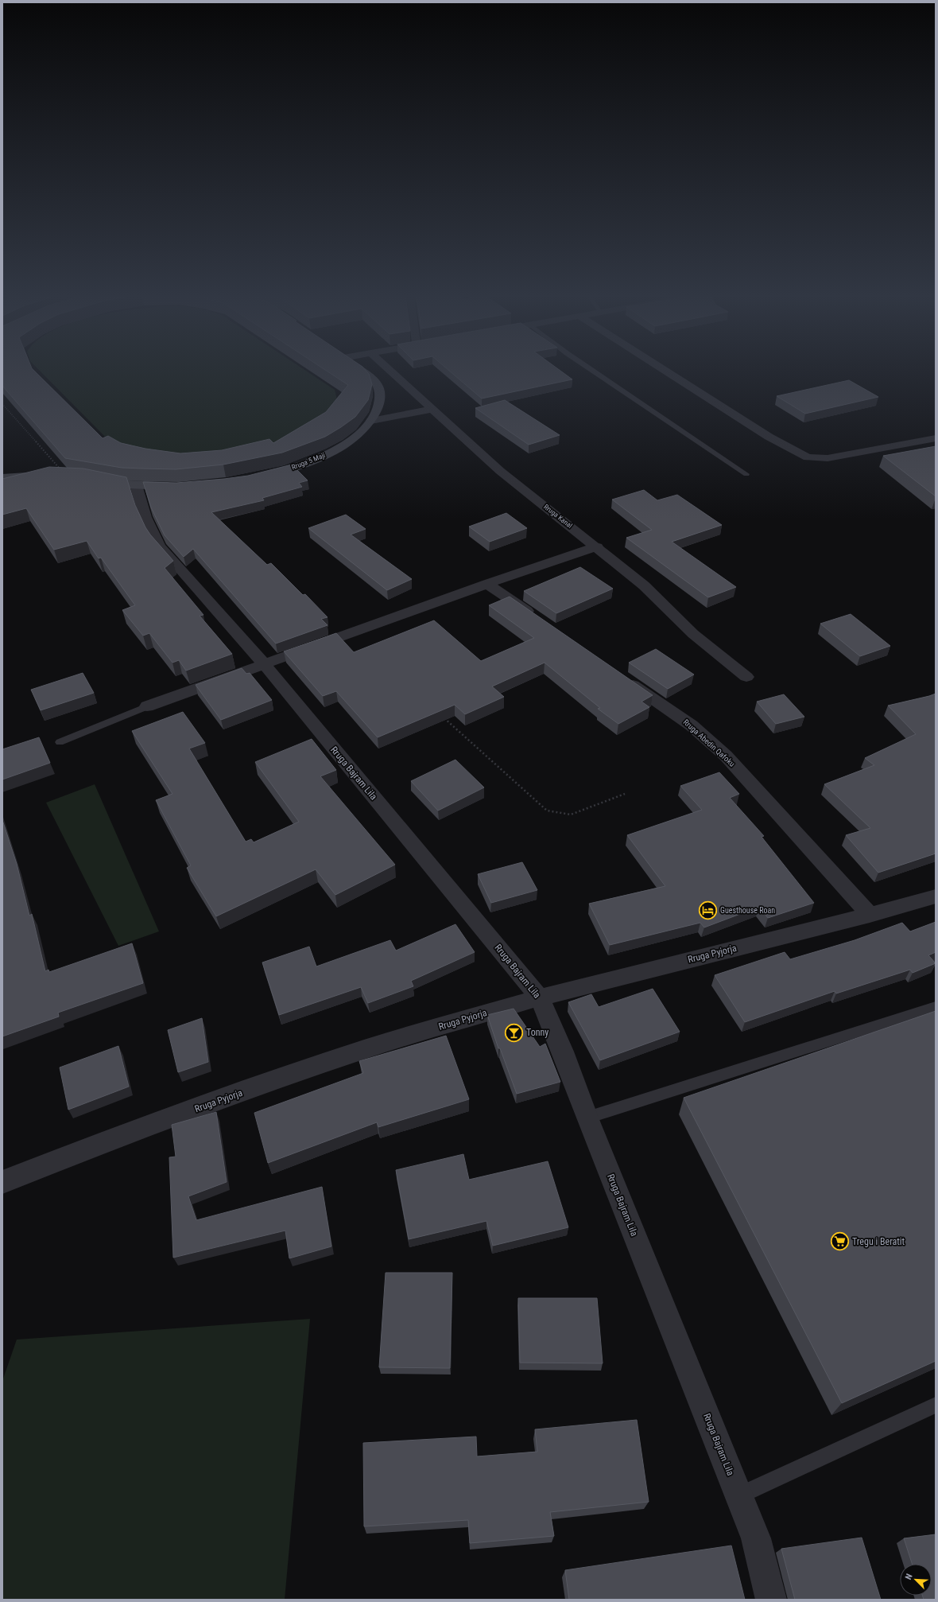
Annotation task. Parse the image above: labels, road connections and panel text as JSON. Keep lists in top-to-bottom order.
{
  "streets": {
    "street": [
      "Rruga 5 Maji",
      "Rruga Kanal",
      "Rruga Abedin Qafoku",
      "Rruga Bajram Lila",
      "Rruga Pyjorja"
    ]
  },
  "crossings": [
    ["Rruga Abedin Qafoku", "Rruga Pyjorja"],
    ["Rruga Bajram Lila", "Rruga Pyjorja"]
  ],
  "places": {
    "hotel": ["Guesthouse Roan"],
    "bar": ["Tonny"],
    "supermarket": ["Tregu i Beratit"]
  },
  "north": "top left"
}
